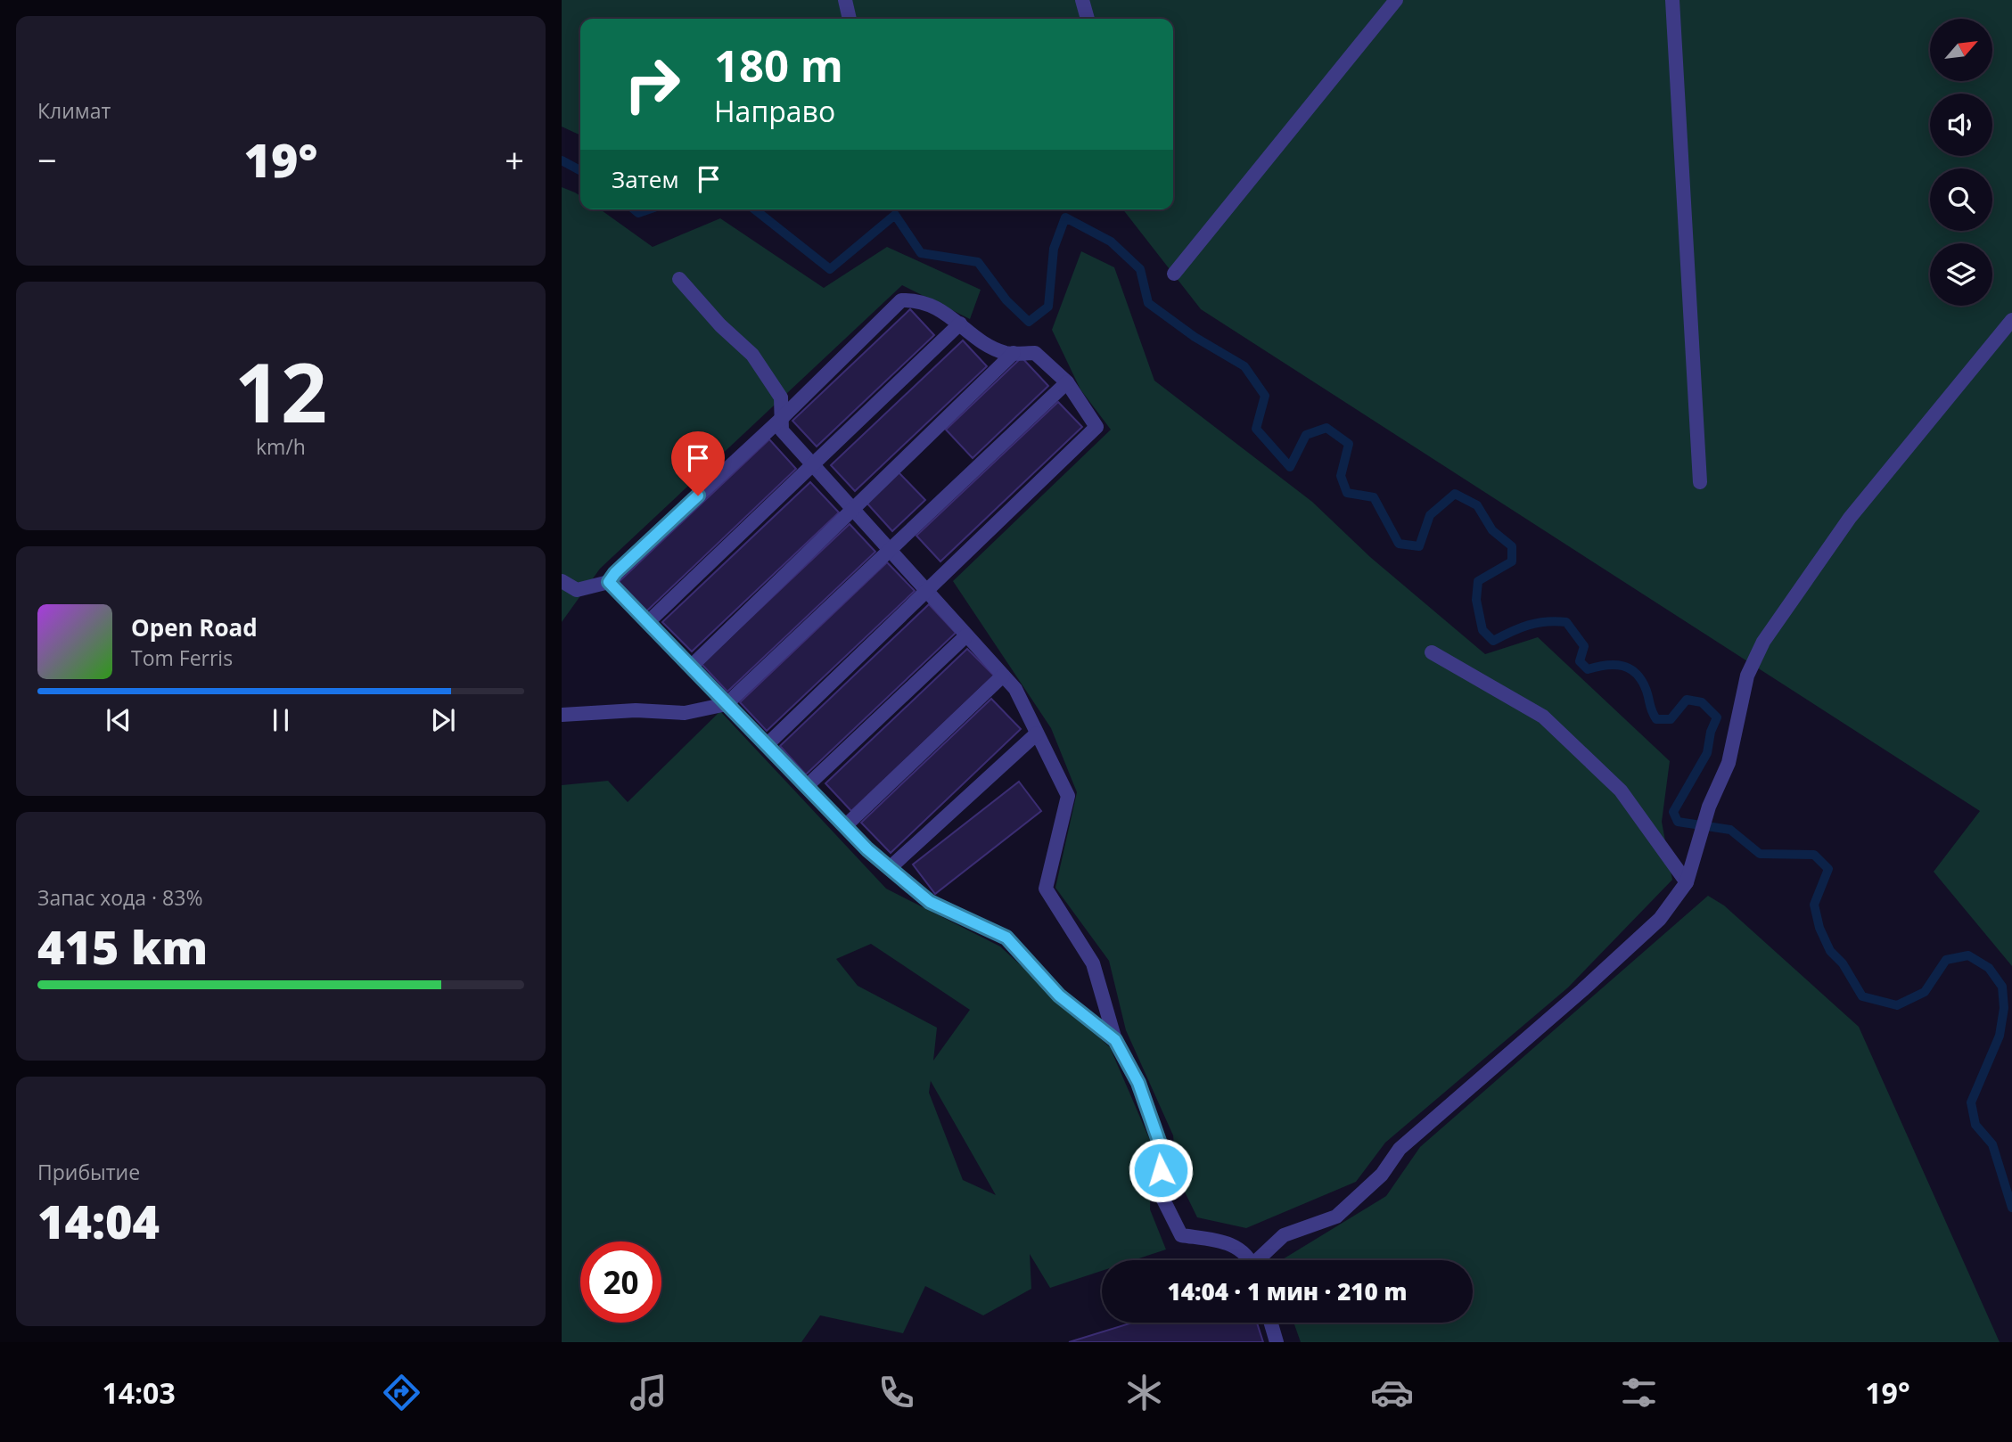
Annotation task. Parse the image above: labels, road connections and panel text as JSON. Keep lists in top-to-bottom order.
{
  "north": "top right",
  "page": {
    "tile": [
      "Климат",
      ["12", "km/h"],
      ["Запас хода · 83%", "415 km"],
      ["Прибытие", "14:04"]
    ],
    "turn": ["180 m", "Направо"],
    "heat": ["−", "19°", "+"],
    "then": "Затем",
    "song": ["Open Road", "Tom Ferris"],
    "limit": "20",
    "trip": "14:04 · 1 мин · 210 m",
    "tabs": ["14:03", "19°"]
  }
}
